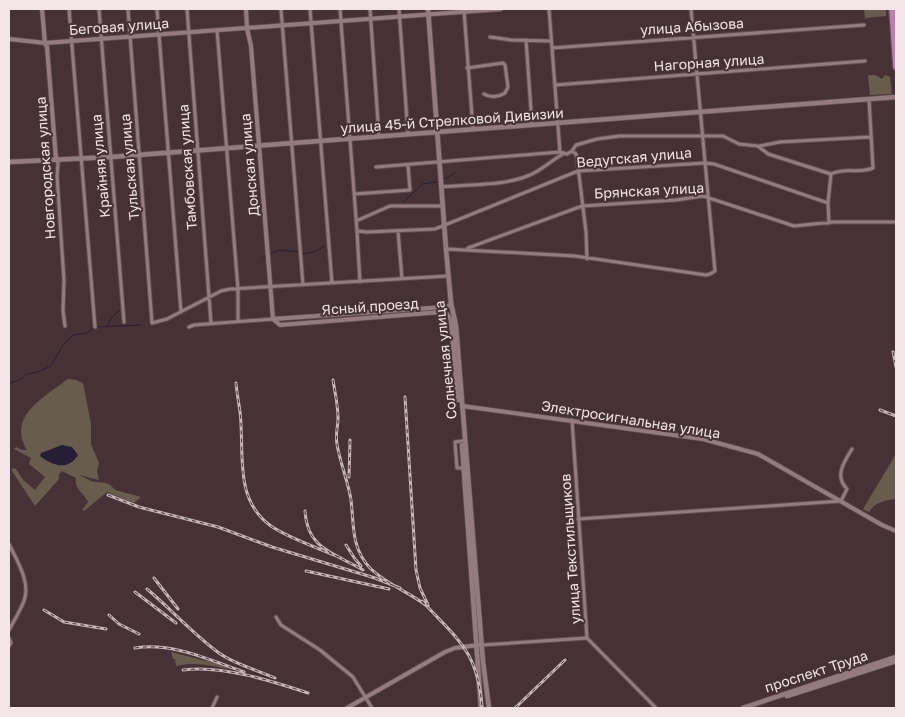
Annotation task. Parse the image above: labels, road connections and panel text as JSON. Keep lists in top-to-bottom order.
{
  "streets": {
    "main road": ["улица 45-й Стрелковой Дивизии", "Солнечная улица", "проспект Труда"],
    "street": [
      "Беговая улица",
      "улица Абызова",
      "Нагорная улица",
      "Ведугская улица",
      "Донская улица",
      "Крайняя улица",
      "Тульская улица",
      "Тамбовская улица",
      "Новгородская улица",
      "Брянская улица",
      "Ясный проезд",
      "Электросигнальная улица",
      "улица Текстильщиков"
    ]
  },
  "crossings": [
    ["Беговая улица", "Донская улица"],
    ["Беговая улица", "Крайняя улица"],
    ["Беговая улица", "Тульская улица"],
    ["Беговая улица", "Тамбовская улица"],
    ["Беговая улица", "Новгородская улица"],
    ["Беговая улица", "Солнечная улица"],
    ["улица 45-й Стрелковой Дивизии", "Донская улица"],
    ["улица 45-й Стрелковой Дивизии", "Крайняя улица"],
    ["улица 45-й Стрелковой Дивизии", "Тульская улица"],
    ["улица 45-й Стрелковой Дивизии", "Тамбовская улица"],
    ["улица 45-й Стрелковой Дивизии", "Новгородская улица"],
    ["улица 45-й Стрелковой Дивизии", "Солнечная улица"],
    ["Ведугская улица", "Солнечная улица"],
    ["Донская улица", "Ясный проезд"],
    ["Тамбовская улица", "Ясный проезд"],
    ["Ясный проезд", "Солнечная улица"],
    ["Солнечная улица", "Электросигнальная улица"],
    ["Электросигнальная улица", "улица Текстильщиков"]
  ]
}
